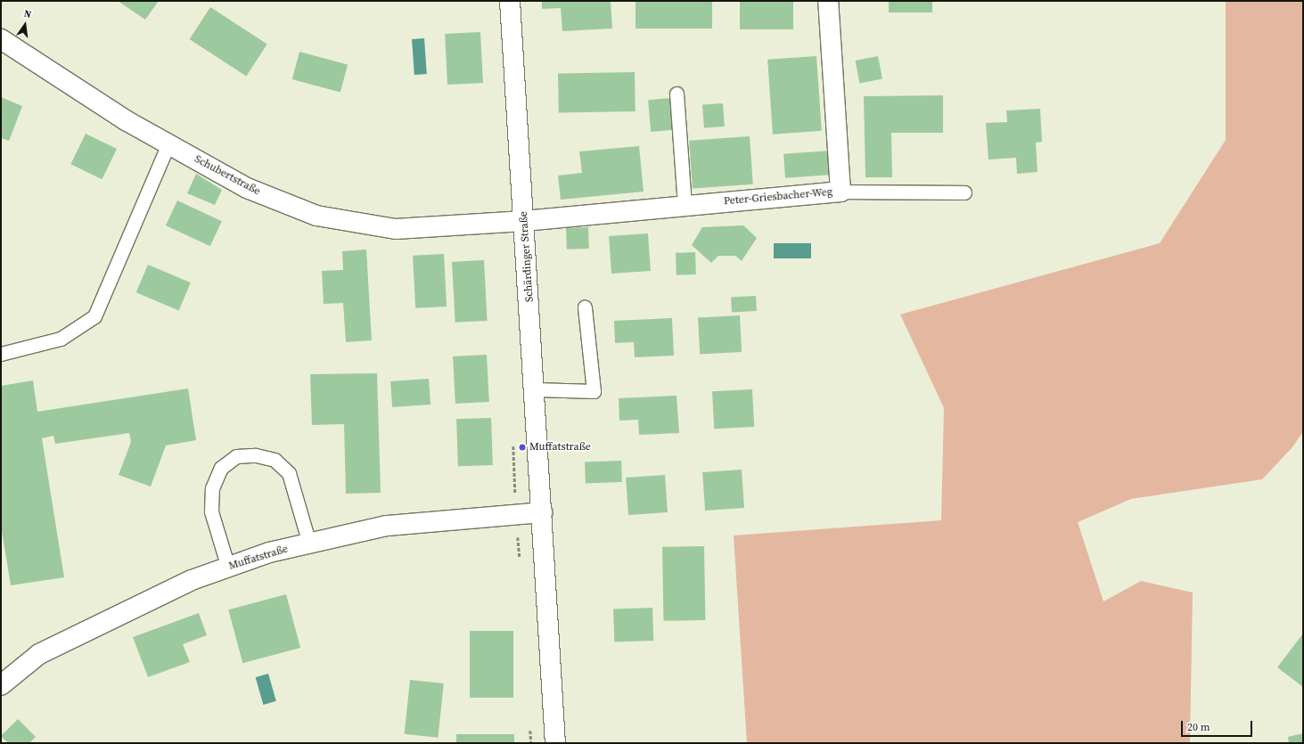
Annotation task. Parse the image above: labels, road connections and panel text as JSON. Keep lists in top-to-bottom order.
{
  "streets": {
    "street": [
      "Schubertstraße",
      "Peter-Griesbacher-Weg",
      "Schärdinger Straße",
      "Muffatstraße"
    ]
  },
  "crossings": [
    ["Schubertstraße", "Peter-Griesbacher-Weg"],
    ["Schubertstraße", "Schärdinger Straße"],
    ["Peter-Griesbacher-Weg", "Schärdinger Straße"],
    ["Schärdinger Straße", "Muffatstraße"]
  ],
  "places": ["Muffatstraße"],
  "scale_bar": "20 m",
  "north": "top"
}
